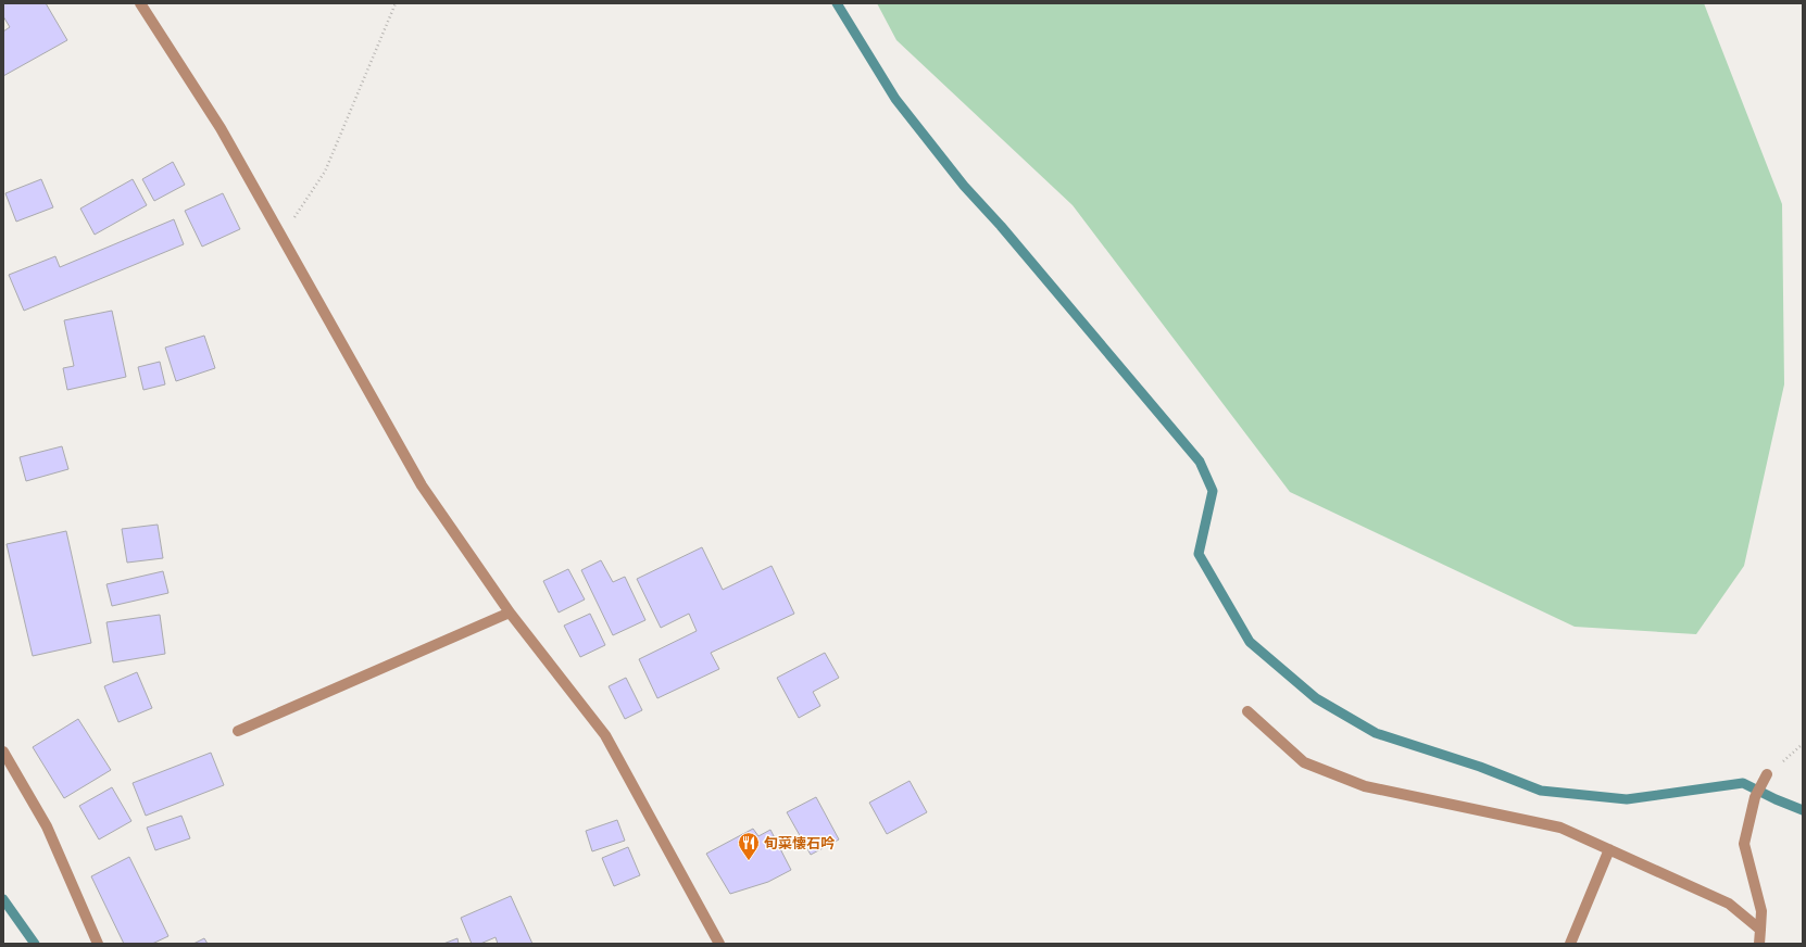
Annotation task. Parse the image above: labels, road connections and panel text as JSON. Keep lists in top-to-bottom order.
{
  "places": {
    "restaurant": ["旬菜懐石吟"]
  }
}
